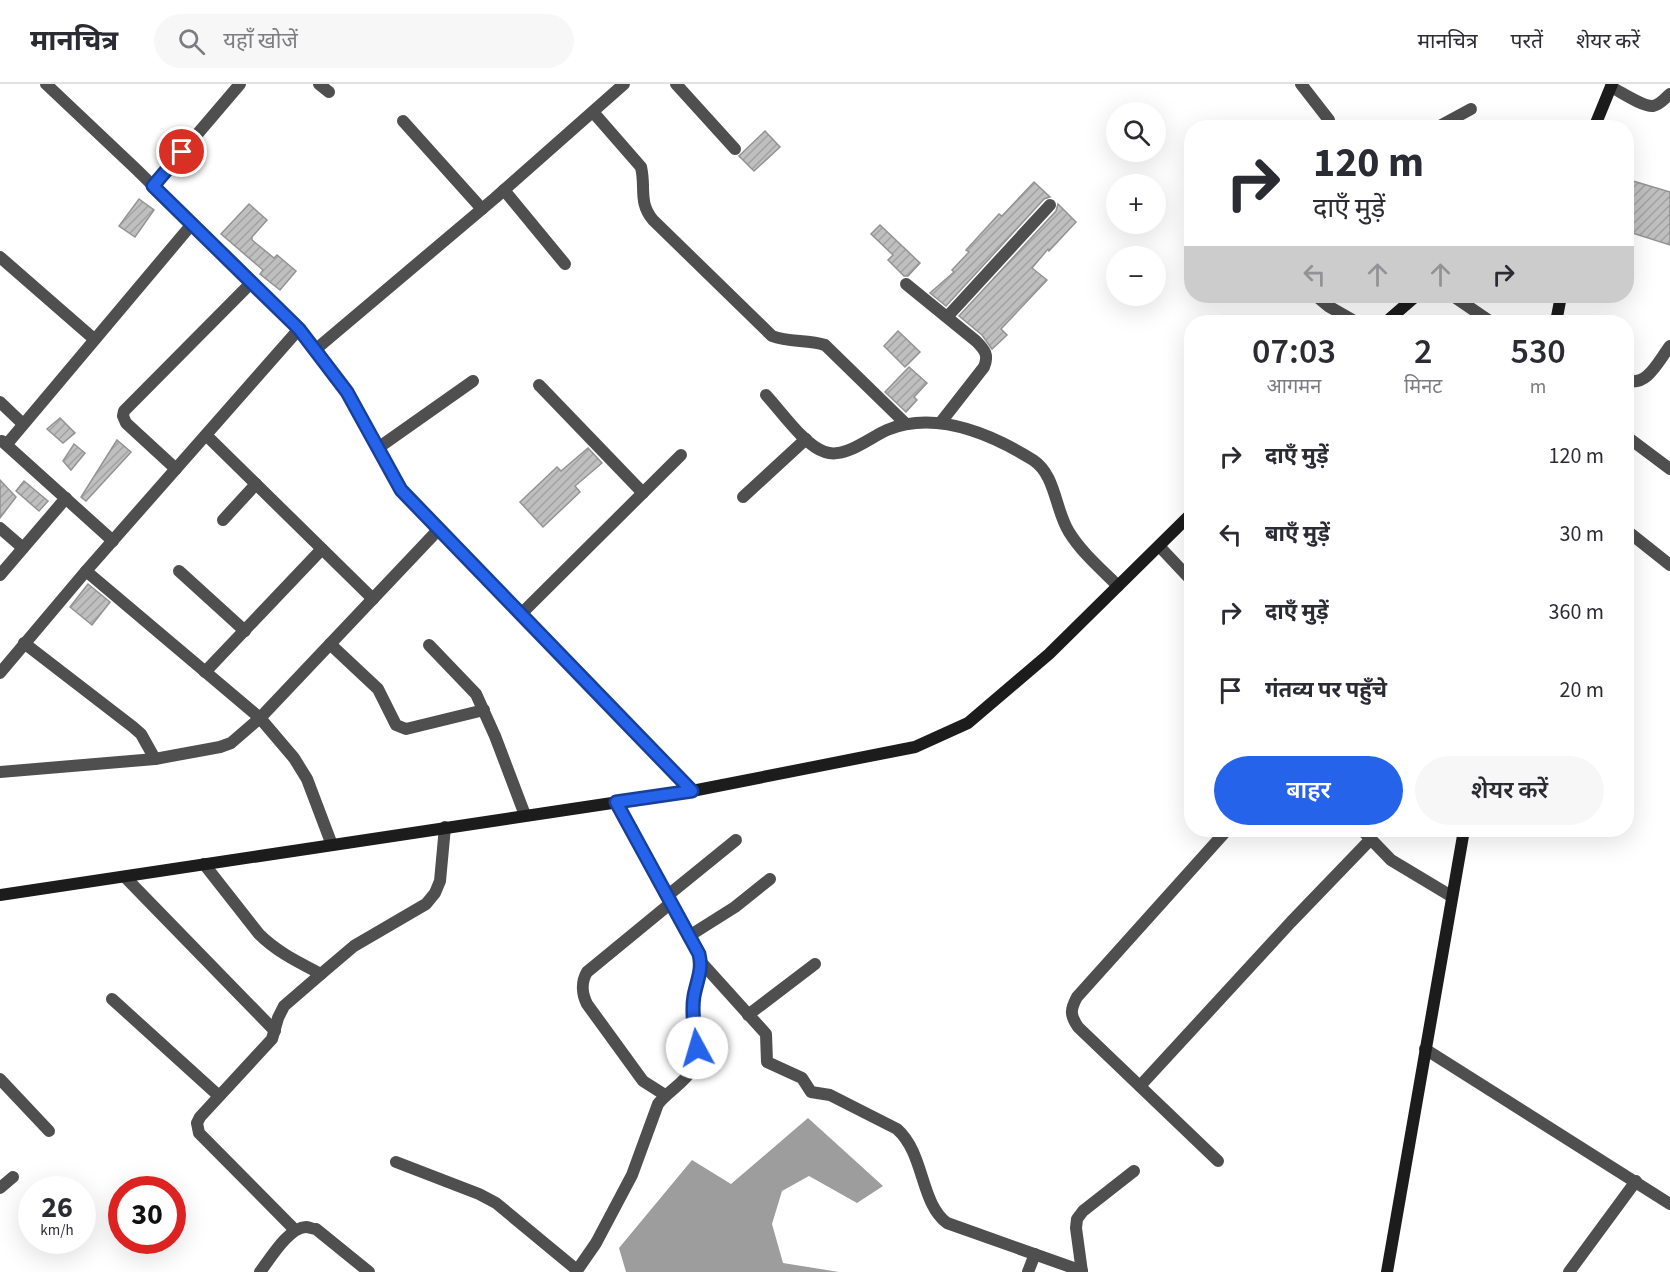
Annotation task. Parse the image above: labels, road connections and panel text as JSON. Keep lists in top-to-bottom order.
{
  "page": {
    "header": "मानचित्र",
    "search": "यहाँ खोजें",
    "nav": ["मानचित्र", "परतें", "शेयर करें"],
    "map_buttons": ["+", "−"],
    "turn": ["120 m", "दाएँ मुड़ें"],
    "eta": [
      "07:03",
      "आगमन",
      "2",
      "मिनट",
      "530",
      "m"
    ],
    "list": [
      {
        "name": "दाएँ मुड़ें",
        "value": "120 m"
      },
      {
        "name": "बाएँ मुड़ें",
        "value": "30 m"
      },
      {
        "name": "दाएँ मुड़ें",
        "value": "360 m"
      },
      {
        "name": "गंतव्य पर पहुँचे",
        "value": "20 m"
      }
    ],
    "buttons": ["बाहर", "शेयर करें"],
    "speed": "26 km/h",
    "limit": "30"
  }
}
